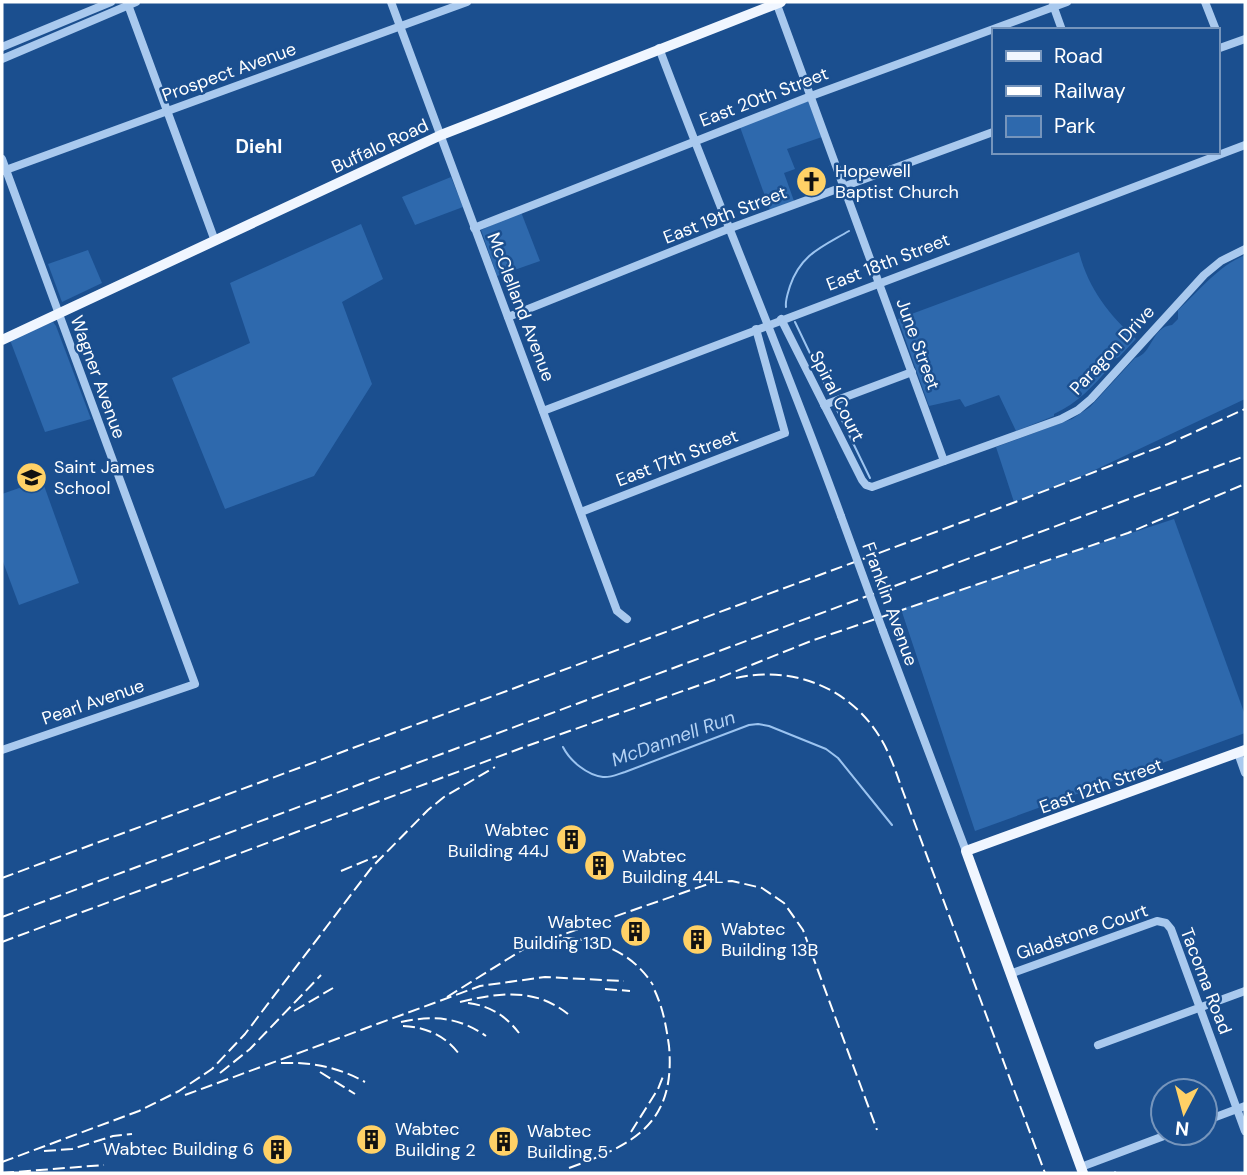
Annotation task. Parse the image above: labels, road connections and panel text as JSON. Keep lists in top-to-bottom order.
{
  "streets": {
    "main road": ["Buffalo Road", "Franklin Avenue", "East 12th Street"],
    "street": [
      "Prospect Avenue",
      "East 20th Street",
      "East 19th Street",
      "East 18th Street",
      "McClelland Avenue",
      "June Street",
      "Paragon Drive",
      "Wagner Avenue",
      "Spiral Court",
      "East 17th Street",
      "Pearl Avenue",
      "Gladstone Court",
      "Tacoma Road"
    ]
  },
  "crossings": [
    ["Prospect Avenue", "McClelland Avenue"],
    ["Prospect Avenue", "Wagner Avenue"],
    ["East 20th Street", "McClelland Avenue"],
    ["East 20th Street", "June Street"],
    ["East 20th Street", "Franklin Avenue"],
    ["Buffalo Road", "McClelland Avenue"],
    ["Buffalo Road", "June Street"],
    ["Buffalo Road", "Wagner Avenue"],
    ["Buffalo Road", "Franklin Avenue"],
    ["East 19th Street", "McClelland Avenue"],
    ["East 19th Street", "June Street"],
    ["East 19th Street", "Franklin Avenue"],
    ["East 18th Street", "McClelland Avenue"],
    ["East 18th Street", "June Street"],
    ["East 18th Street", "Spiral Court"],
    ["East 18th Street", "East 17th Street"],
    ["East 18th Street", "Franklin Avenue"],
    ["McClelland Avenue", "East 17th Street"],
    ["June Street", "Paragon Drive"],
    ["Paragon Drive", "Spiral Court"],
    ["Wagner Avenue", "Pearl Avenue"],
    ["Franklin Avenue", "East 12th Street"],
    ["Franklin Avenue", "Gladstone Court"],
    ["Gladstone Court", "Tacoma Road"]
  ],
  "districts": ["Diehl"],
  "water": ["McDannell Run"],
  "places": {
    "church": ["Hopewell Baptist Church"],
    "school or university": ["Saint James School"],
    "building": [
      "Wabtec Building 44J",
      "Wabtec Building 44L",
      "Wabtec Building 13D",
      "Wabtec Building 13B",
      "Wabtec Building 2",
      "Wabtec Building 5",
      "Wabtec Building 6"
    ]
  },
  "legend": ["Road", "Railway", "Park"],
  "north": "bottom"
}
